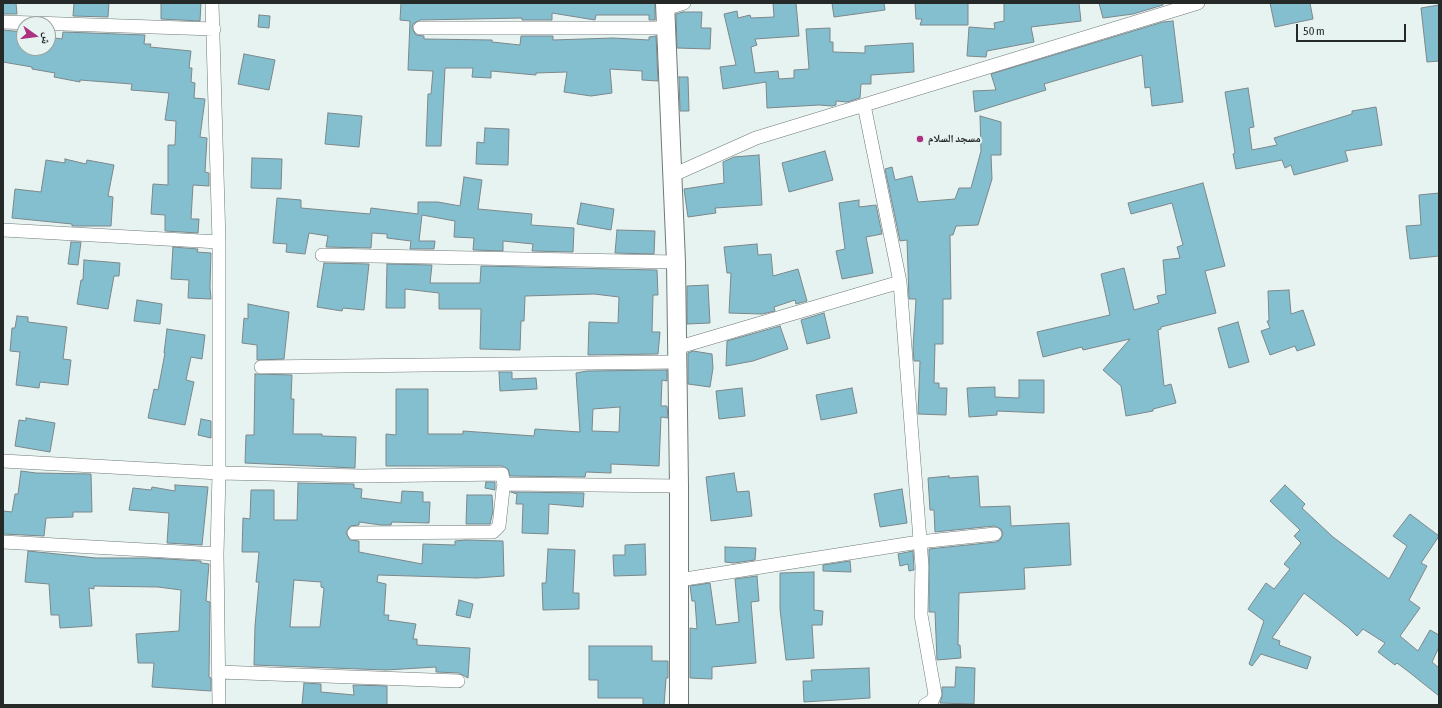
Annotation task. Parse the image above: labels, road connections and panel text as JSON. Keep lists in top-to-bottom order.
{
  "places": ["مسجد السلام"],
  "scale_bar": "50 m",
  "north": "right"
}
